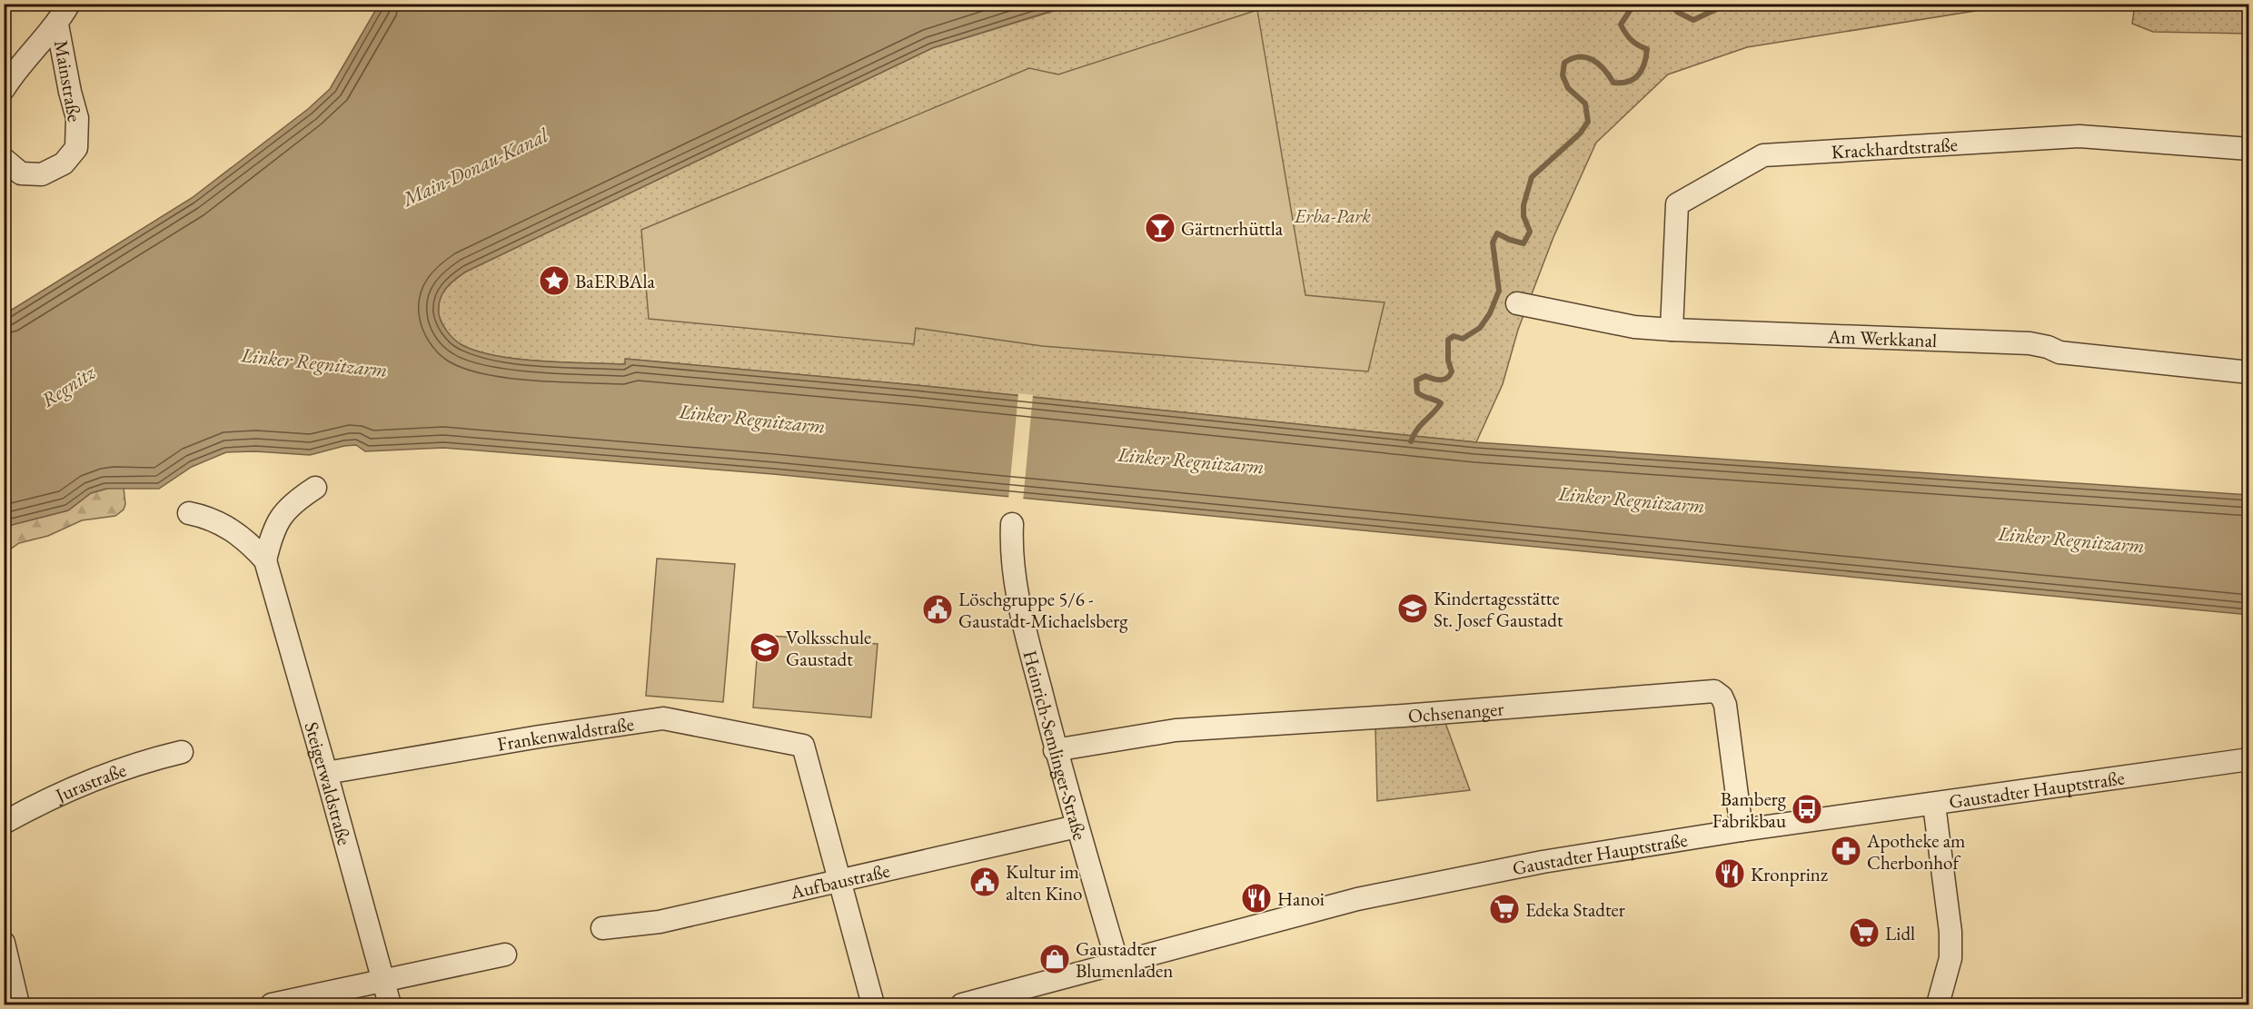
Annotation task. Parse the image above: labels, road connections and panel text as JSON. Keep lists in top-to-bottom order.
{
  "streets": {
    "street": [
      "Mainstraße",
      "Krackhardtstraße",
      "Am Werkkanal",
      "Ochsenanger",
      "Frankenwaldstraße",
      "Heinrich-Semlinger-Straße",
      "Steigerwaldstraße",
      "Jurastraße",
      "Gaustadter Hauptstraße",
      "Aufbaustraße"
    ]
  },
  "crossings": [
    ["Krackhardtstraße", "Am Werkkanal"],
    ["Ochsenanger", "Heinrich-Semlinger-Straße"],
    ["Ochsenanger", "Gaustadter Hauptstraße"],
    ["Frankenwaldstraße", "Steigerwaldstraße"],
    ["Frankenwaldstraße", "Aufbaustraße"],
    ["Heinrich-Semlinger-Straße", "Gaustadter Hauptstraße"],
    ["Heinrich-Semlinger-Straße", "Aufbaustraße"]
  ],
  "water": ["Main-Donau-Kanal", "Linker Regnitzarm", "Regnitz"],
  "parks": ["Erba-Park"],
  "places": {
    "bar": ["Gärtnerhüttla"],
    "place": ["BaERBAla"],
    "school or university": ["Kindertagesstätte St. Josef Gaustadt", "Volksschule Gaustadt"],
    "public building": ["Löschgruppe 5/6 - Gaustadt-Michaelsberg", "Kultur im alten Kino"],
    "bus stop": ["Bamberg Fabrikbau"],
    "pharmacy": ["Apotheke am Cherbonhof"],
    "restaurant": ["Kronprinz", "Hanoi"],
    "supermarket": ["Edeka Stadter", "Lidl"],
    "shop": ["Gaustadter Blumenladen"]
  }
}
